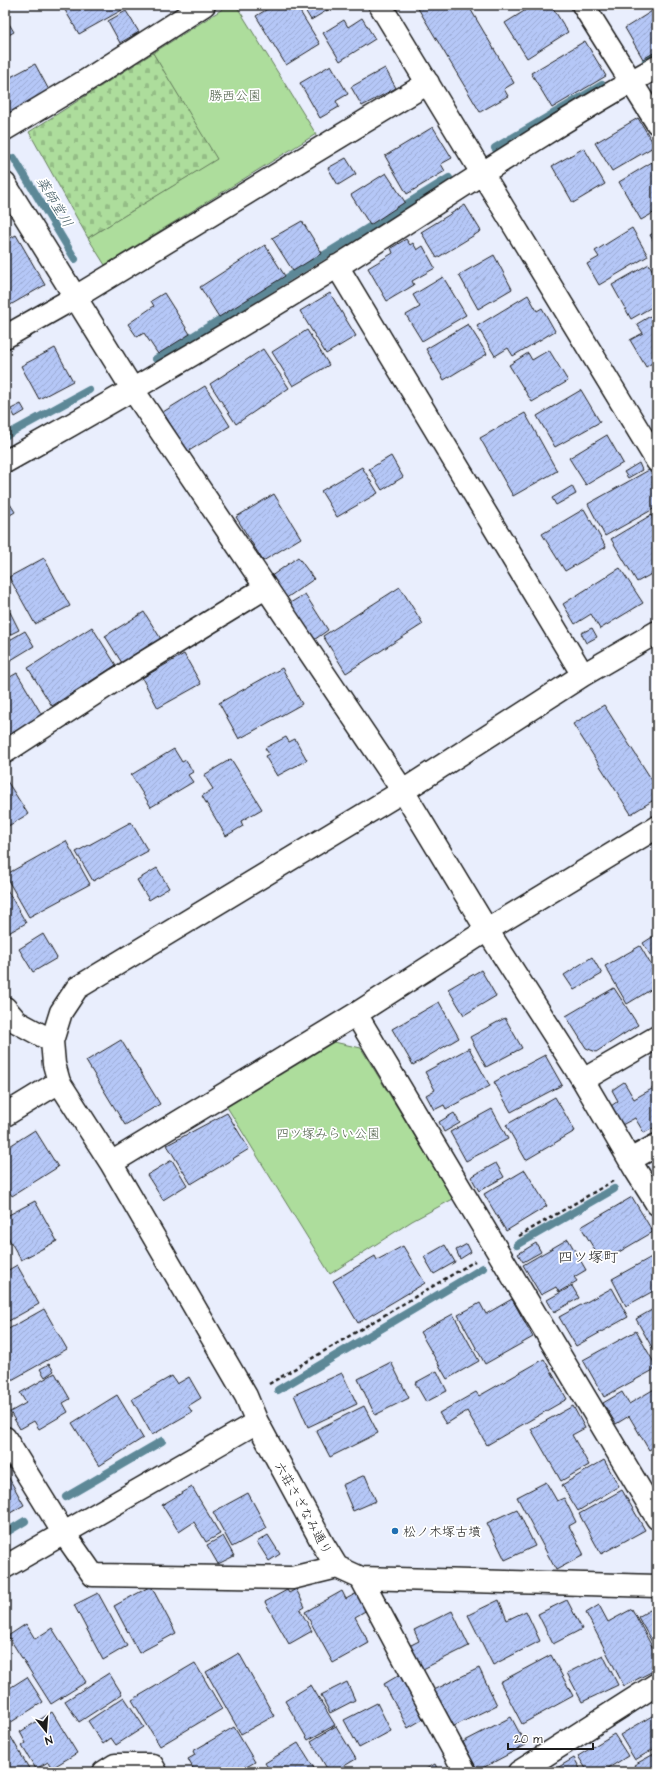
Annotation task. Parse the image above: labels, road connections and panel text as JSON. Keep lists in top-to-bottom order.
{
  "streets": {
    "street": ["六荘さざなみ通り"]
  },
  "districts": ["四ツ塚町"],
  "water": ["薬師堂川"],
  "parks": ["勝西公園", "四ツ塚みらい公園"],
  "places": ["松ノ木塚古墳"],
  "scale_bar": "20 m",
  "north": "bottom"
}
